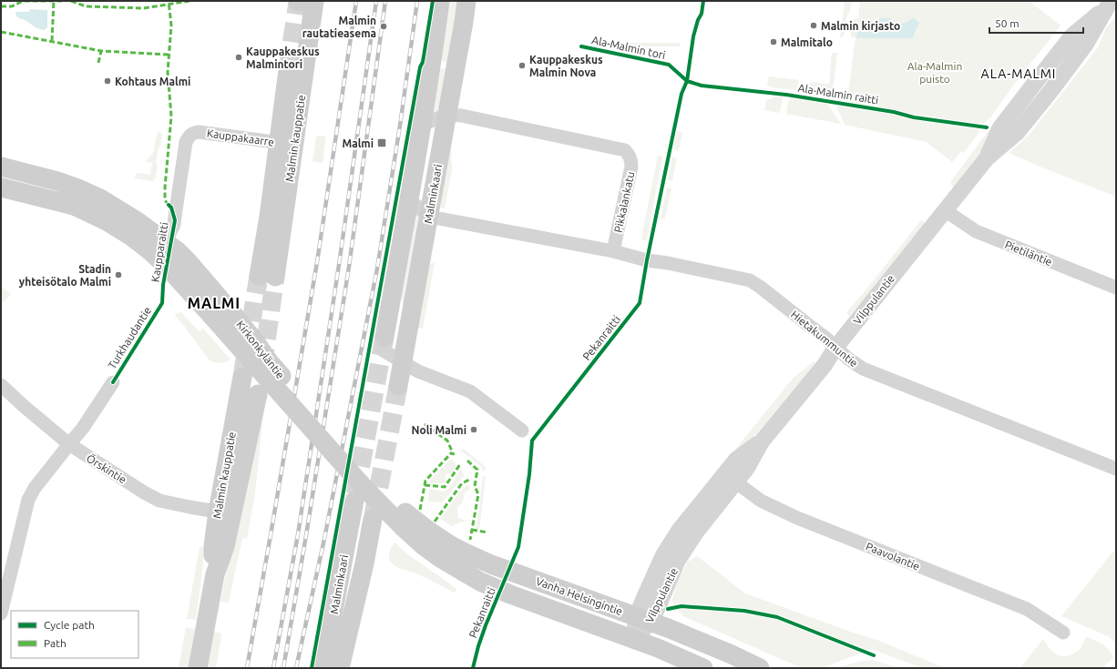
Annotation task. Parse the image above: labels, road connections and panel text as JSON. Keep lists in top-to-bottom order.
{
  "streets": {
    "main road": [
      "Malmin kauppatie",
      "Malminkaari",
      "Kirkonkyläntie",
      "Vanha Helsingintie"
    ],
    "street": [
      "Kauppakaarre",
      "Pikkalankatu",
      "Pietiläntie",
      "Vilppulantie",
      "Turkhaudantie",
      "Hietakummuntie",
      "Örskintie",
      "Paavolantie"
    ],
    "cycle path": ["Ala-Malmin tori", "Kaupparaitti", "Pekanraitti"]
  },
  "crossings": [
    ["Kauppakaarre", "Malmin kauppatie"],
    ["Kauppakaarre", "Kirkonkyläntie"],
    ["Malmin kauppatie", "Örskintie"],
    ["Malminkaari", "Pikkalankatu"],
    ["Pikkalankatu", "Hietakummuntie"],
    ["Pietiläntie", "Vilppulantie"],
    ["Vilppulantie", "Hietakummuntie"],
    ["Vilppulantie", "Paavolantie"],
    ["Vilppulantie", "Vanha Helsingintie"],
    ["Turkhaudantie", "Örskintie"],
    ["Kirkonkyläntie", "Vanha Helsingintie"]
  ],
  "districts": ["ALA-MALMI", "MALMI"],
  "parks": ["Ala-Malmin puisto"],
  "places": {
    "other": [
      "Malmin kirjasto",
      "Malmin rautatieasema",
      "Malmitalo",
      "Kauppakeskus Malmintori",
      "Kauppakeskus Malmin Nova",
      "Kohtaus Malmi",
      "Stadin yhteisötalo Malmi",
      "Noli Malmi"
    ],
    "transit": ["Malmi"]
  },
  "legend": ["Cycle path", "Path"],
  "scale_bar": "50 m"
}
